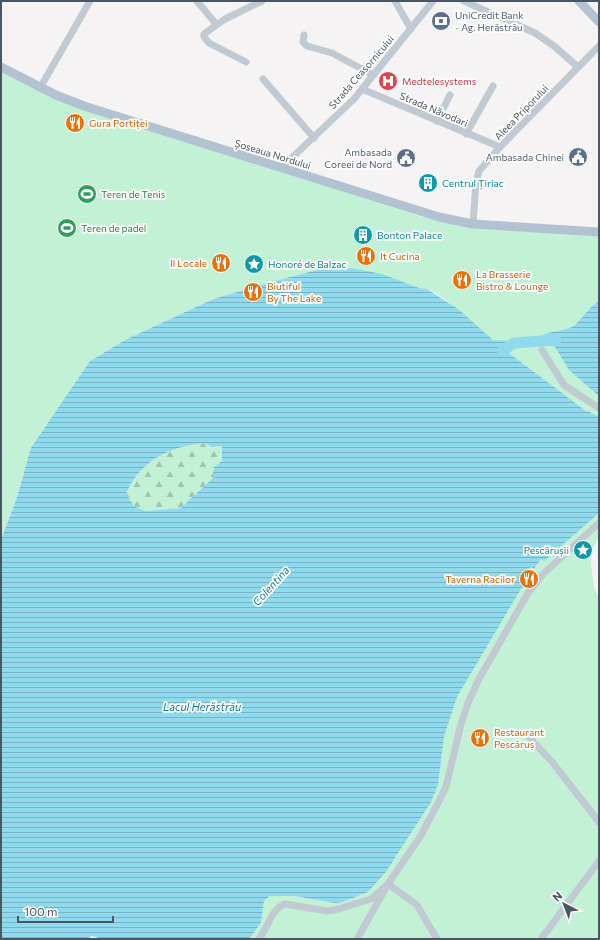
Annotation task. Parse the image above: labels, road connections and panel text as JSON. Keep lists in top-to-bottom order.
{
  "streets": {
    "main road": ["Șoseaua Nordului"],
    "street": ["Strada Ceasornicului", "Strada Năvodari", "Aleea Priporului"]
  },
  "crossings": [
    ["Strada Ceasornicului", "Strada Năvodari"],
    ["Strada Ceasornicului", "Șoseaua Nordului"],
    ["Strada Năvodari", "Aleea Priporului"],
    ["Aleea Priporului", "Șoseaua Nordului"]
  ],
  "water": ["Colentina", "Lacul Herăstrău"],
  "places": {
    "bank": ["UniCredit Bank - Ag. Herăstrău"],
    "hospital": ["Medtelesystems"],
    "restaurant": [
      "Gura Portiței",
      "It Cucina",
      "Il Locale",
      "La Brasserie Bistro & Lounge",
      "Biutiful By The Lake",
      "Taverna Racilor",
      "Restaurant Pescăruș"
    ],
    "public building": ["Ambasada Chinei", "Ambasada Coreei de Nord"],
    "building": ["Centrul Țiriac", "Bonton Palace"],
    "sports": ["Teren de Tenis", "Teren de padel"],
    "place": ["Honoré de Balzac", "Pescărușii"]
  },
  "scale_bar": "100 m",
  "north": "top left"
}
